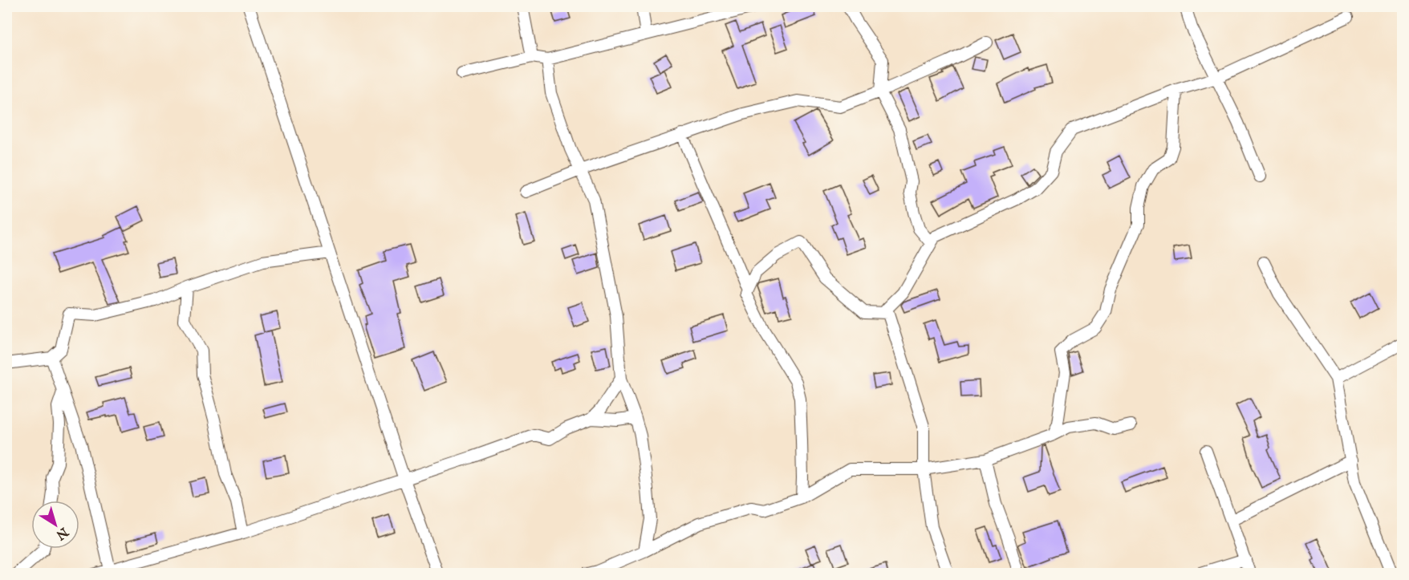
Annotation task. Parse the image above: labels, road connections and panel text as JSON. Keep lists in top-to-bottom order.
{
  "north": "bottom right"
}
